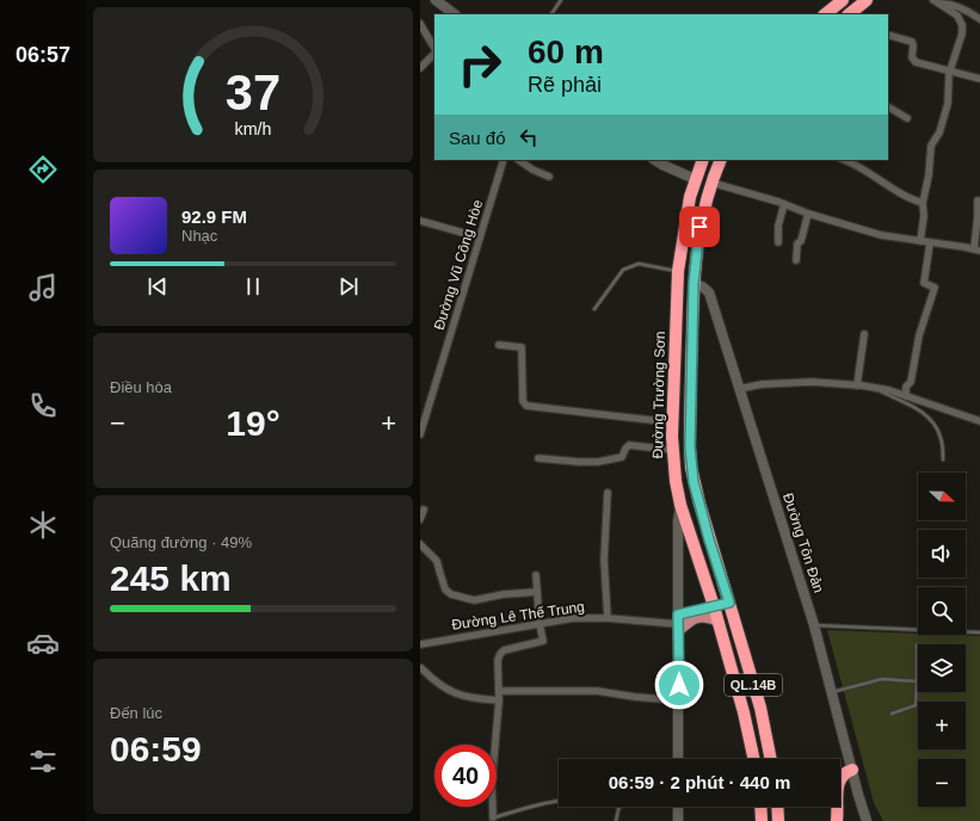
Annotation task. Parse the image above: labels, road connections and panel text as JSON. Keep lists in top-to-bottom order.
{
  "streets": {
    "highway": ["Đường Trường Sơn", "QL.14B"],
    "street": ["Đường Vũ Công Hòe", "Đường Tôn Đản", "Đường Lê Thế Trung"]
  },
  "crossings": [
    ["Đường Trường Sơn", "Đường Lê Thế Trung"],
    ["Đường Tôn Đản", "QL.14B"],
    ["Đường Lê Thế Trung", "QL.14B"]
  ],
  "north": "right",
  "page": {
    "tabs": "06:57",
    "turn": ["60 m", "Rẽ phải"],
    "then": "Sau đó",
    "song": ["92.9 FM", "Nhạc"],
    "tile": [
      "Điều hòa",
      ["Quãng đường · 49%", "245 km"],
      ["Đến lúc", "06:59"]
    ],
    "heat": ["−", "19°", "+"],
    "map_buttons": ["+", "−"],
    "limit": "40",
    "trip": "06:59 · 2 phút · 440 m",
    "gauge": ["37", "km/h"]
  }
}
